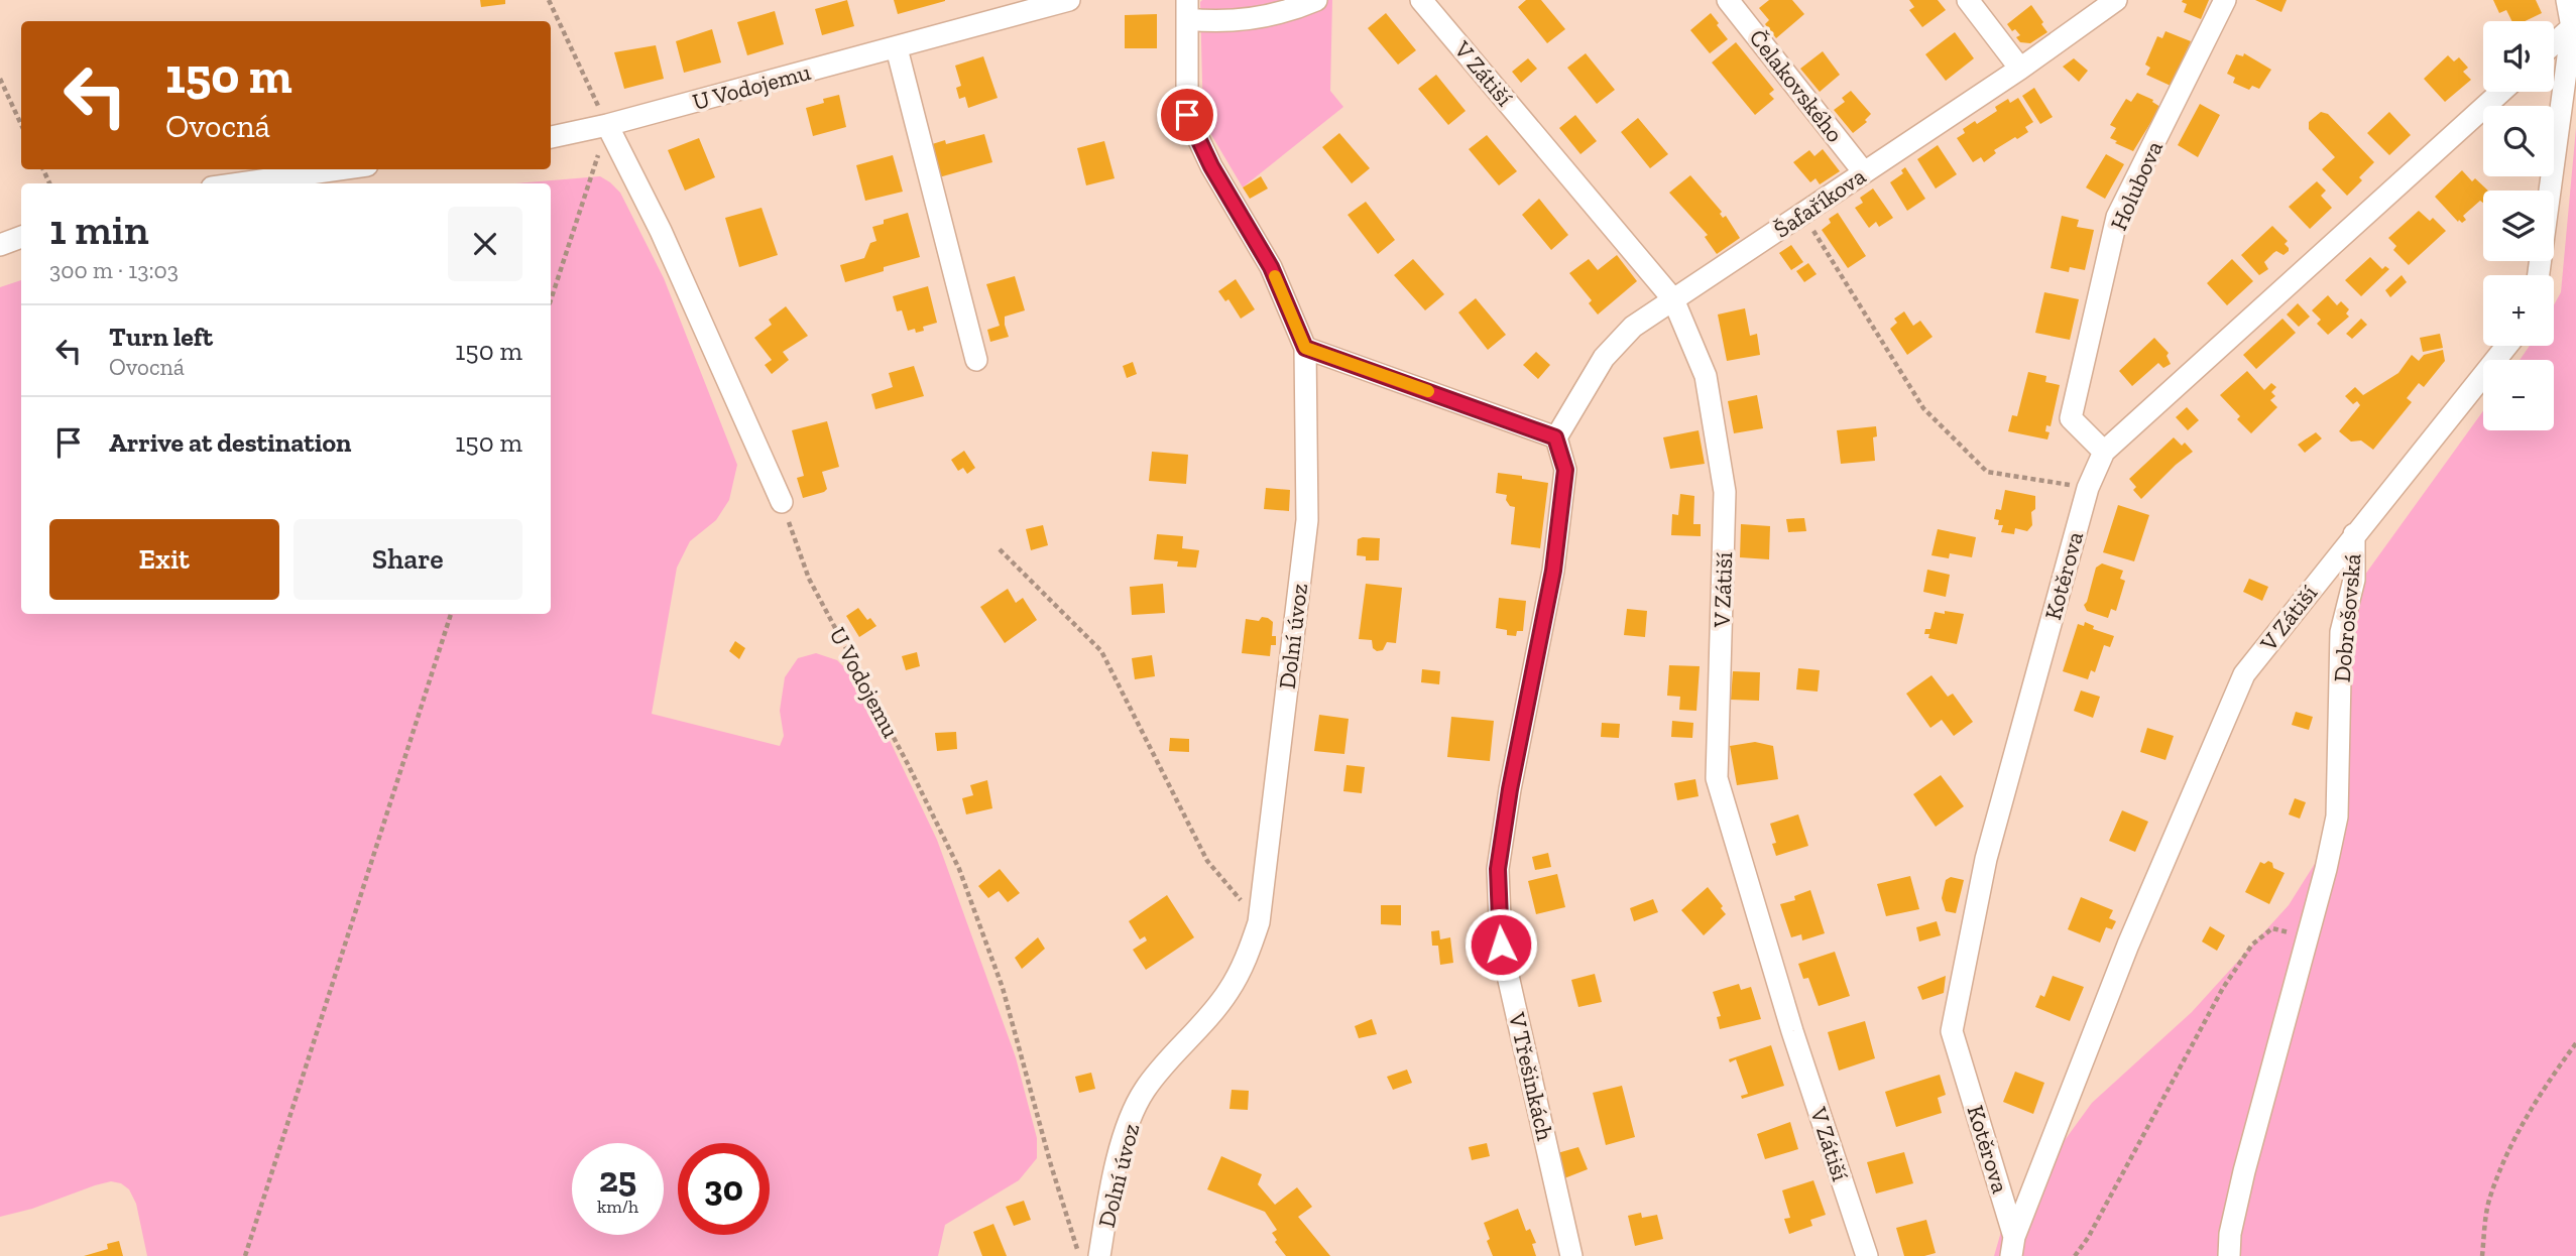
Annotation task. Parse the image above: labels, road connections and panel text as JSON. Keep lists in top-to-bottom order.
{
  "streets": {
    "street": [
      "V Zátiší",
      "Čelakovského",
      "U Vodojemu",
      "Holubova",
      "Šafaříkova",
      "Kotěrova",
      "Dobrošovská",
      "Dolní úvoz",
      "V Třešinkách"
    ]
  },
  "crossings": [
    ["V Zátiší", "Šafaříkova"],
    ["V Zátiší", "Kotěrova"],
    ["V Zátiší", "Dobrošovská"],
    ["Čelakovského", "Šafaříkova"],
    ["Holubova", "Kotěrova"],
    ["Šafaříkova", "V Třešinkách"]
  ],
  "page": {
    "map_buttons": ["+", "−"],
    "turn": ["150 m", "Ovocná"],
    "heading": ["1 min", "300 m · 13:03"],
    "list": [
      {
        "name": "Turn left",
        "note": "Ovocná",
        "value": "150 m"
      },
      {
        "name": "Arrive at destination",
        "value": "150 m"
      }
    ],
    "buttons": ["Exit", "Share"],
    "speed": "25 km/h",
    "limit": "30"
  }
}
